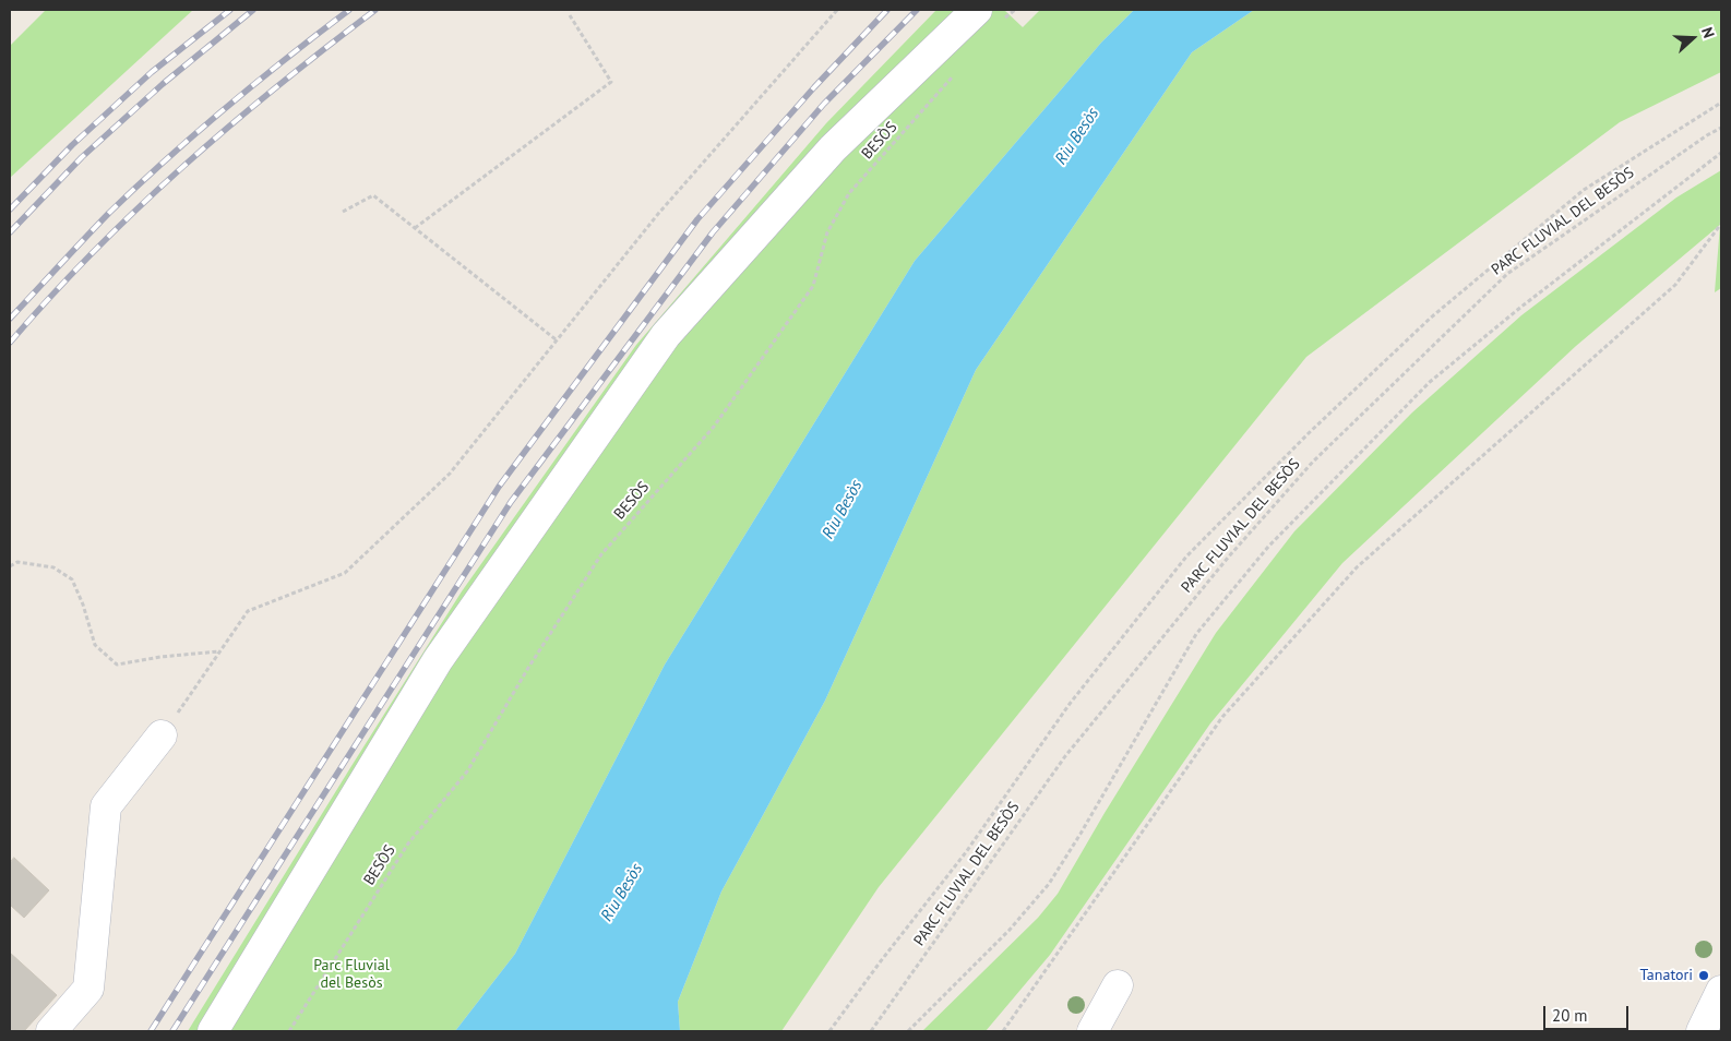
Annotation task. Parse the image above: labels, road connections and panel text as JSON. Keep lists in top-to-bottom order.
{
  "streets": {
    "path": ["BESÒS", "PARC FLUVIAL DEL BESÒS"]
  },
  "water": ["Riu Besòs"],
  "parks": ["Parc Fluvial del Besòs"],
  "places": ["Tanatori"],
  "scale_bar": "20 m",
  "north": "right"
}
